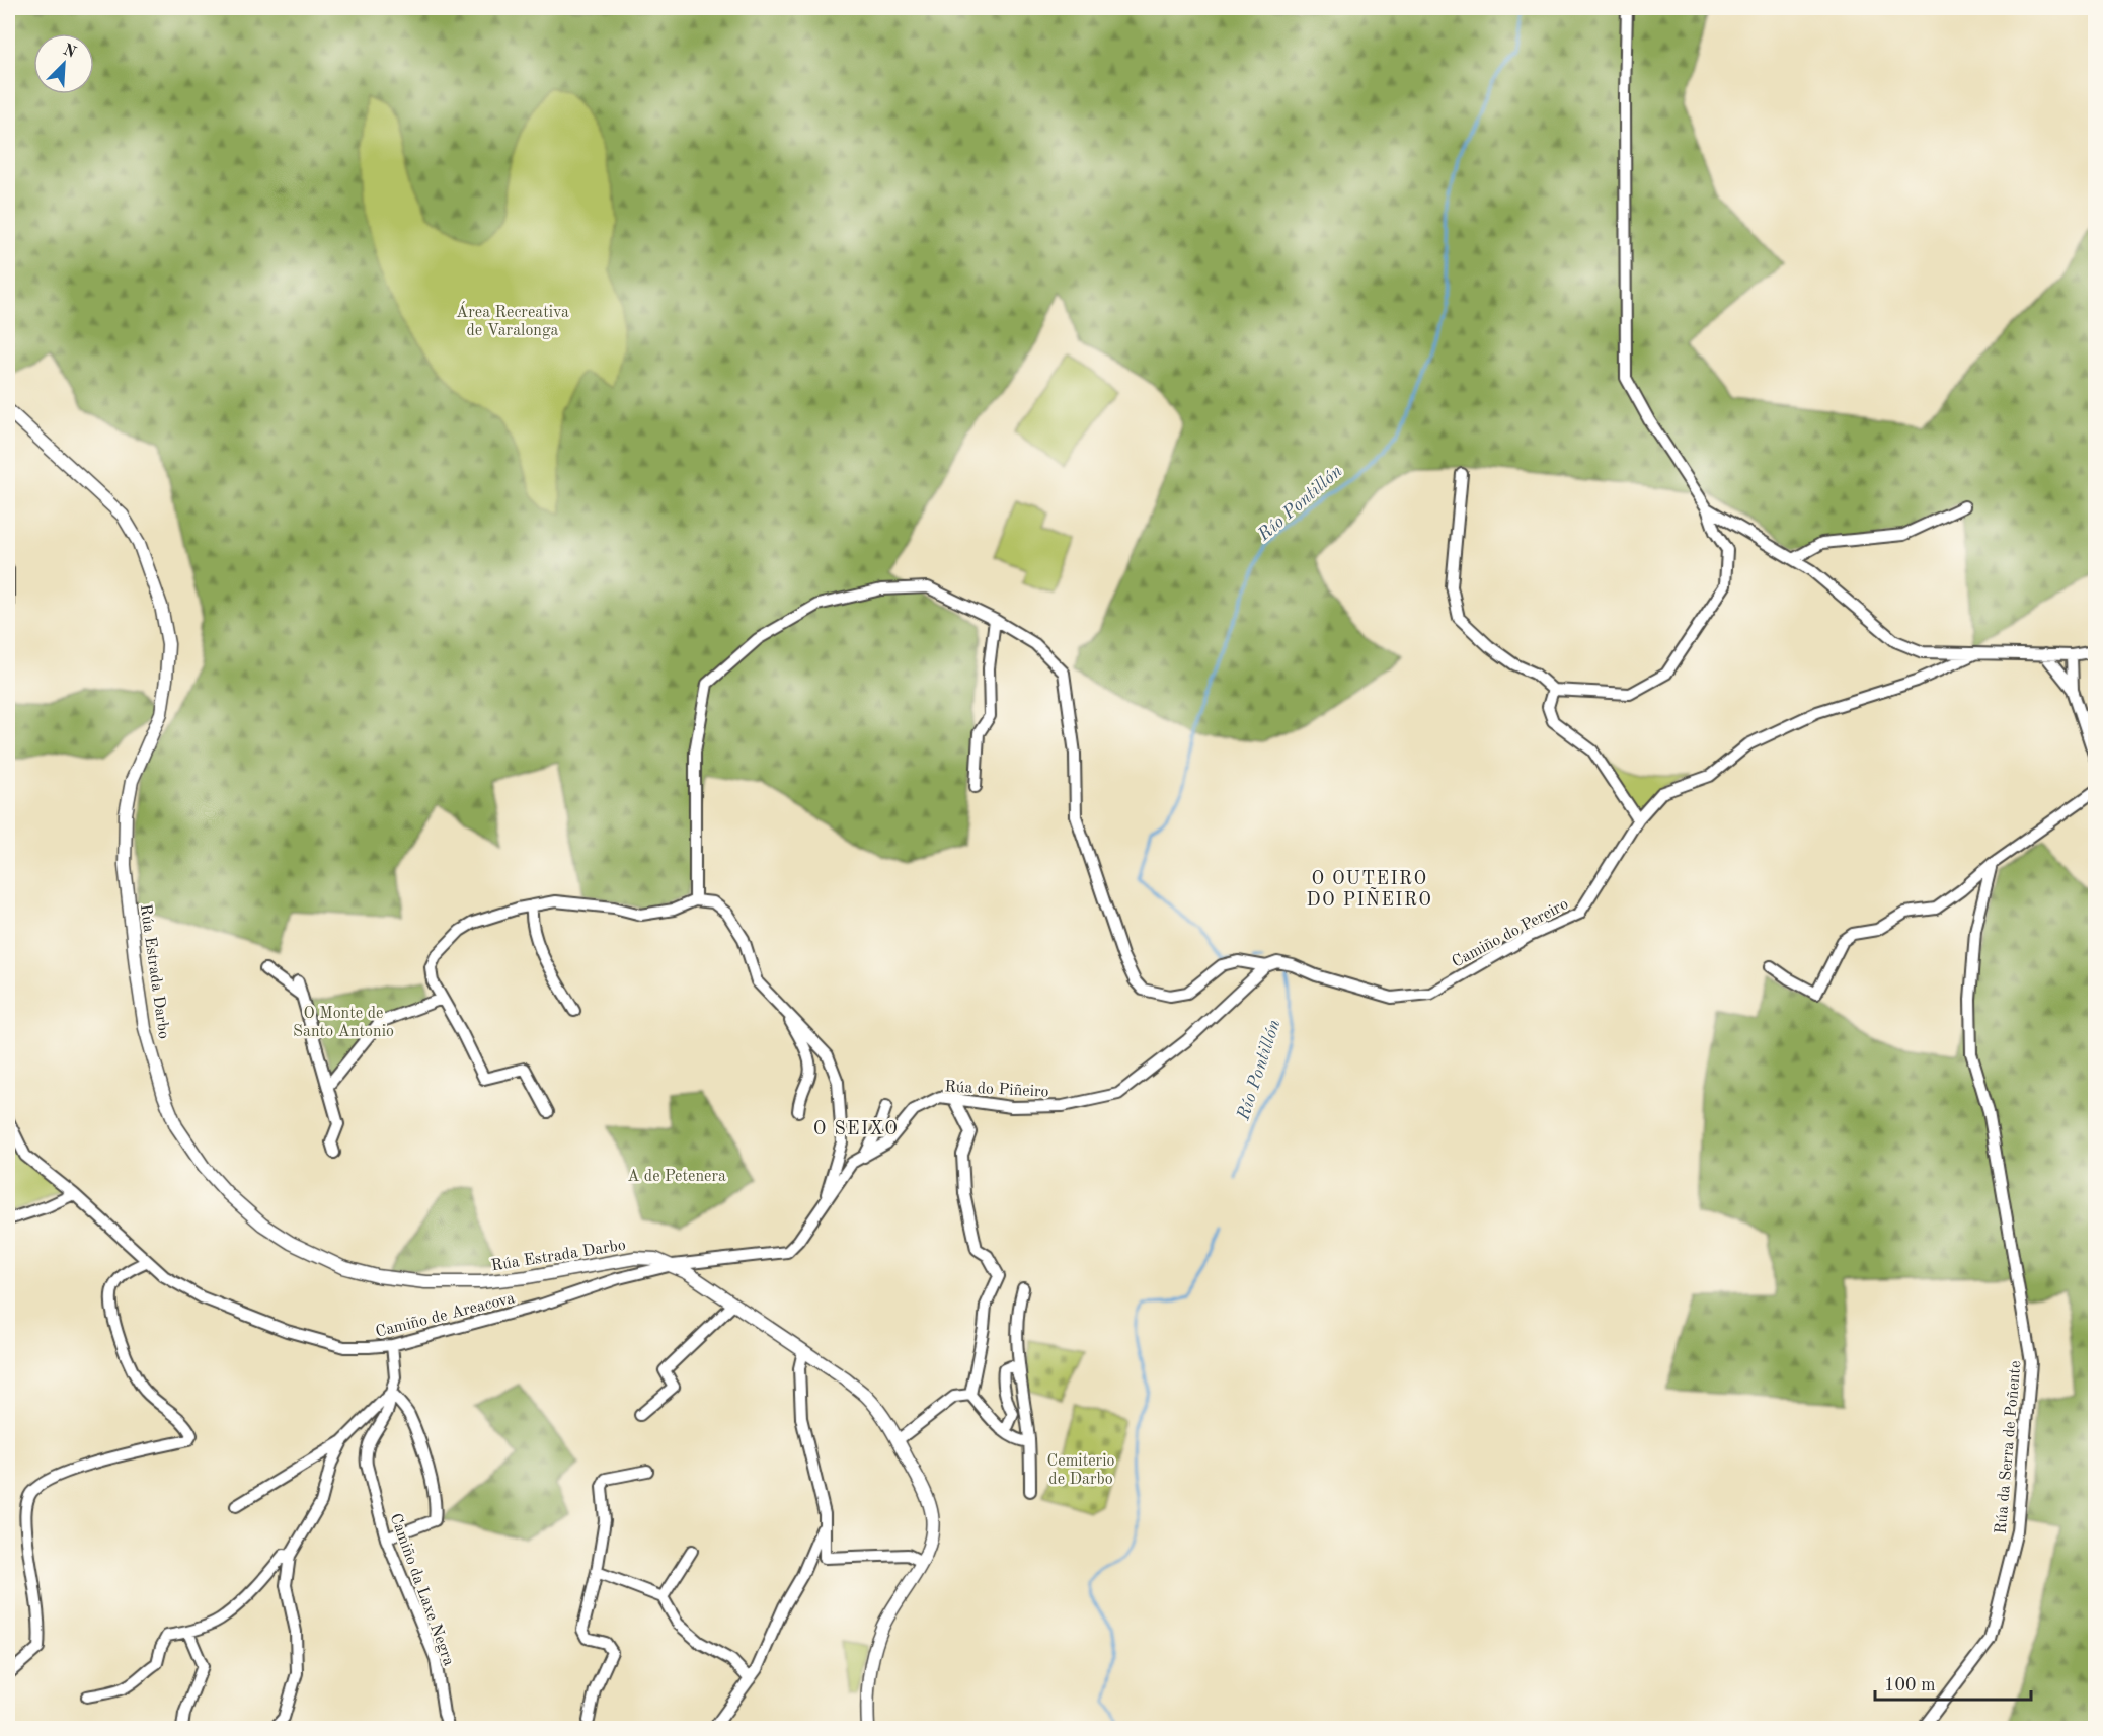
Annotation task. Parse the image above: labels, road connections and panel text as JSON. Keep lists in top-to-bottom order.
{
  "streets": {
    "main road": ["Rúa Estrada Darbo"],
    "street": [
      "Camiño do Pereiro",
      "Rúa do Piñeiro",
      "Camiño de Areacova",
      "Rúa da Serra de Poñente",
      "Camiño da Laxe Negra"
    ]
  },
  "crossings": [
    ["Camiño do Pereiro", "Rúa do Piñeiro"],
    ["Rúa Estrada Darbo", "Rúa do Piñeiro"],
    ["Rúa Estrada Darbo", "Camiño de Areacova"],
    ["Rúa do Piñeiro", "Camiño de Areacova"],
    ["Camiño de Areacova", "Camiño da Laxe Negra"]
  ],
  "districts": ["O OUTEIRO DO PIÑEIRO", "O SEIXO"],
  "water": ["Río Pontillón"],
  "parks": [
    "Área Recreativa de Varalonga",
    "O Monte de Santo Antonio",
    "A de Petenera",
    "Cemiterio de Darbo"
  ],
  "scale_bar": "100 m",
  "north": "top right"
}
